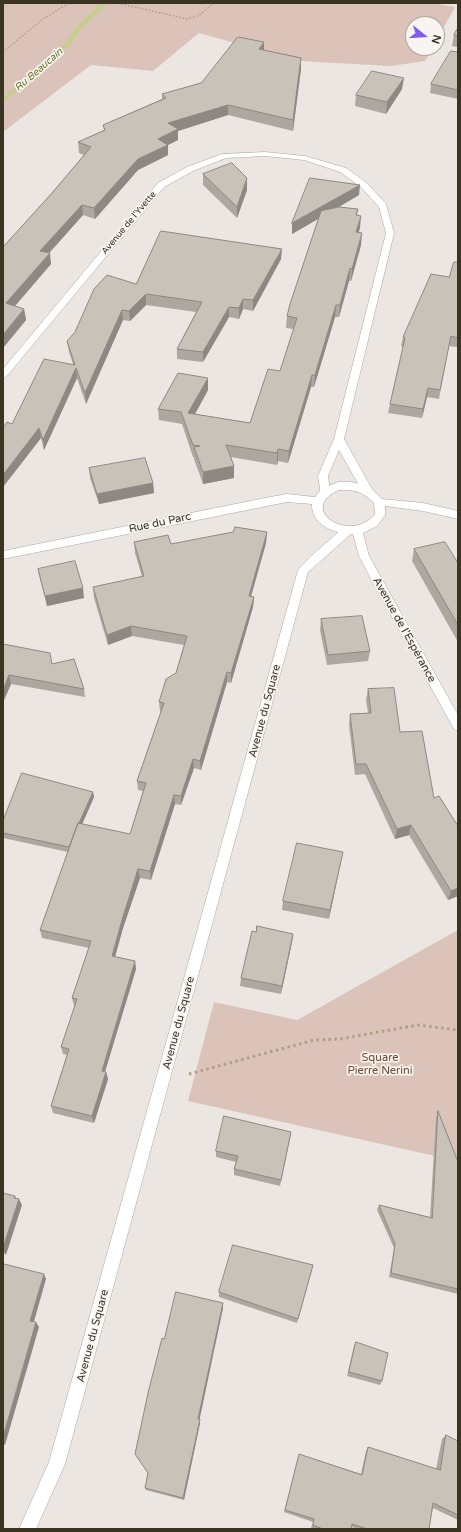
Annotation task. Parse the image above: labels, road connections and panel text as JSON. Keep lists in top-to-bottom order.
{
  "streets": {
    "street": [
      "Avenue de l'Yvette",
      "Rue du Parc",
      "Avenue de l'Espérance",
      "Avenue du Square"
    ]
  },
  "crossings": [
    ["Avenue de l'Yvette", "Rue du Parc"],
    ["Avenue de l'Yvette", "Avenue de l'Espérance"],
    ["Avenue de l'Yvette", "Avenue du Square"],
    ["Rue du Parc", "Avenue de l'Espérance"],
    ["Rue du Parc", "Avenue du Square"],
    ["Avenue de l'Espérance", "Avenue du Square"]
  ],
  "water": ["Ru Beaucain"],
  "parks": ["Square Pierre Nerini"],
  "north": "right"
}
